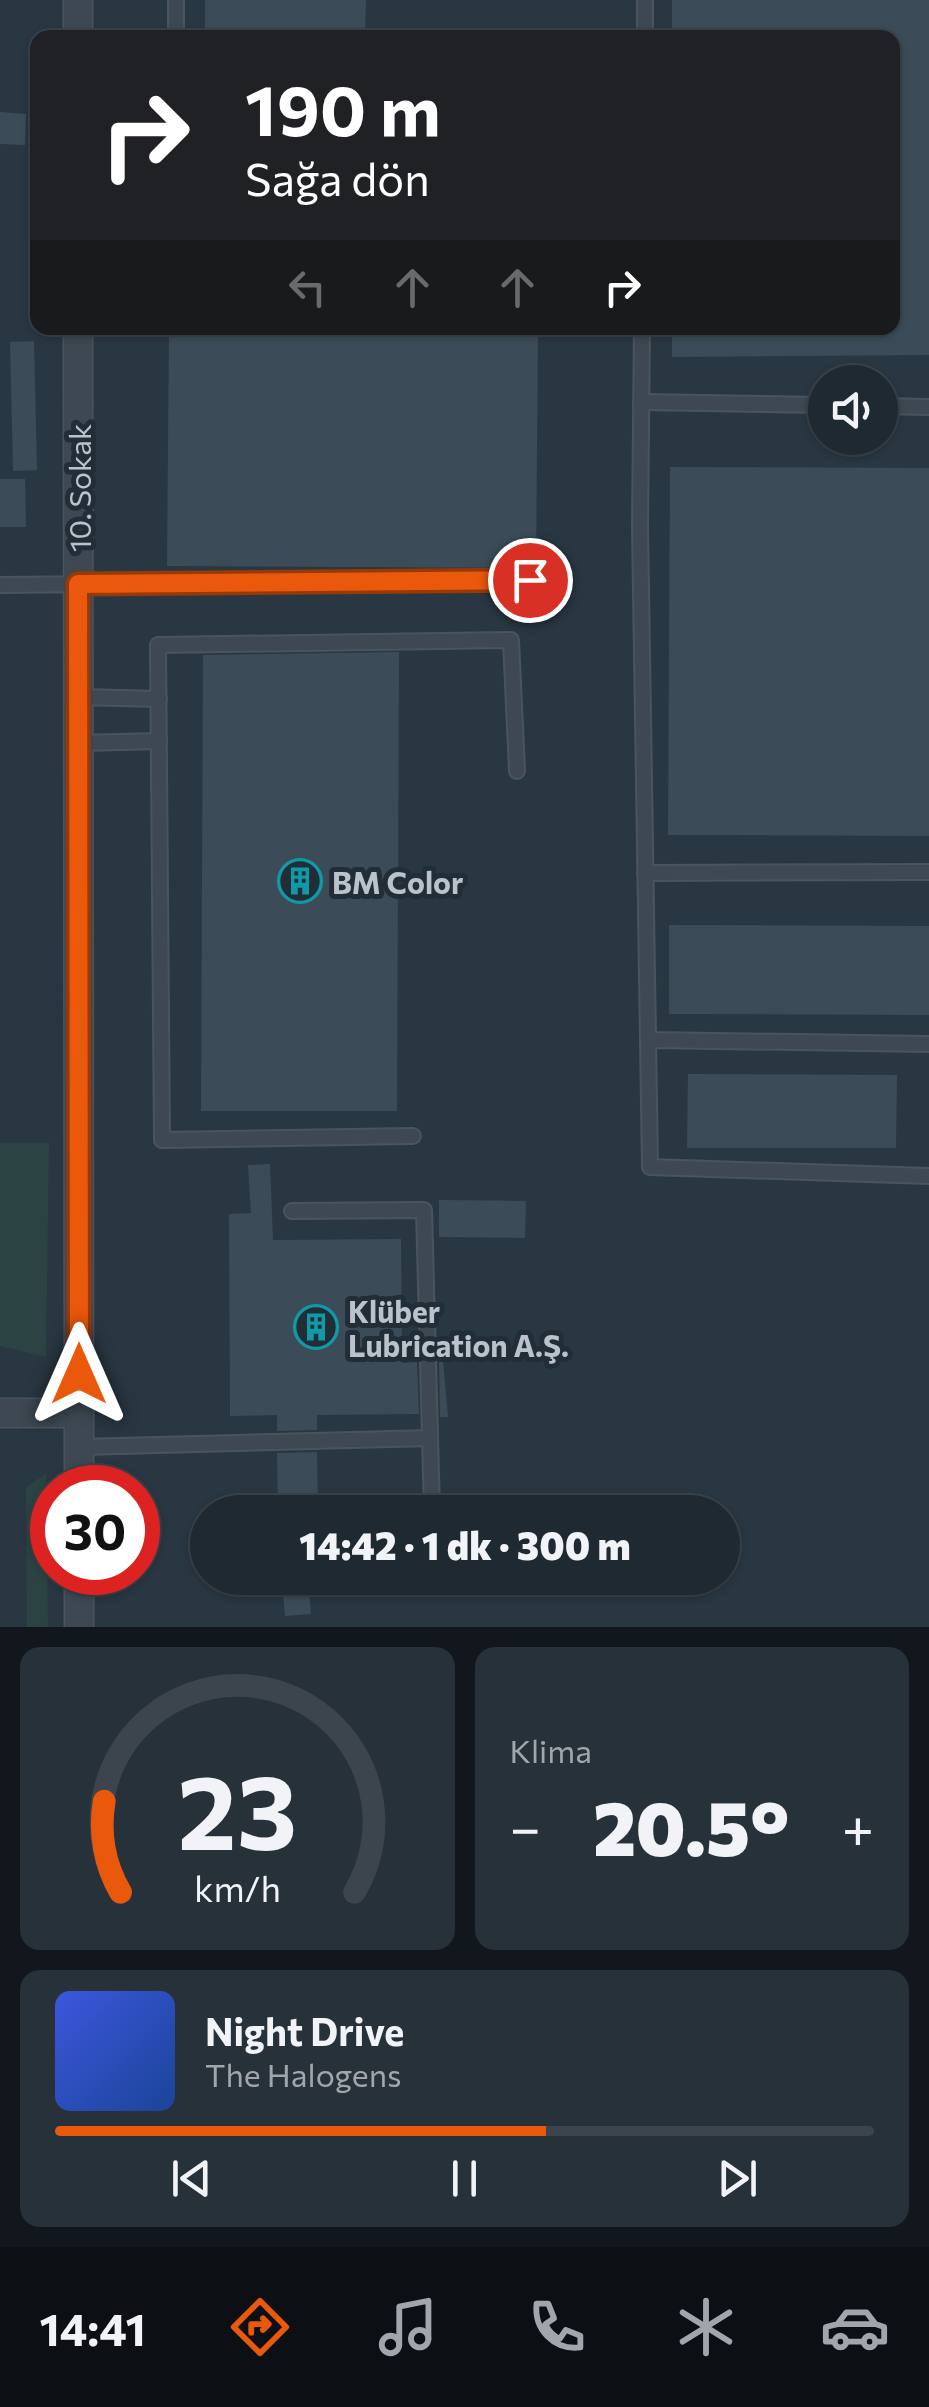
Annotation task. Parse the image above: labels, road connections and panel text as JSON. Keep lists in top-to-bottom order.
{
  "streets": {
    "street": ["10. Sokak"]
  },
  "places": {
    "building": ["BM Color", "Klüber Lubrication A.Ş."]
  },
  "page": {
    "turn": ["190 m", "Sağa dön"],
    "limit": "30",
    "trip": "14:42 · 1 dk · 300 m",
    "tile": "Klima",
    "heat": ["−", "20.5°", "+"],
    "song": ["Night Drive", "The Halogens"],
    "tabs": "14:41",
    "gauge": ["23", "km/h"]
  }
}
